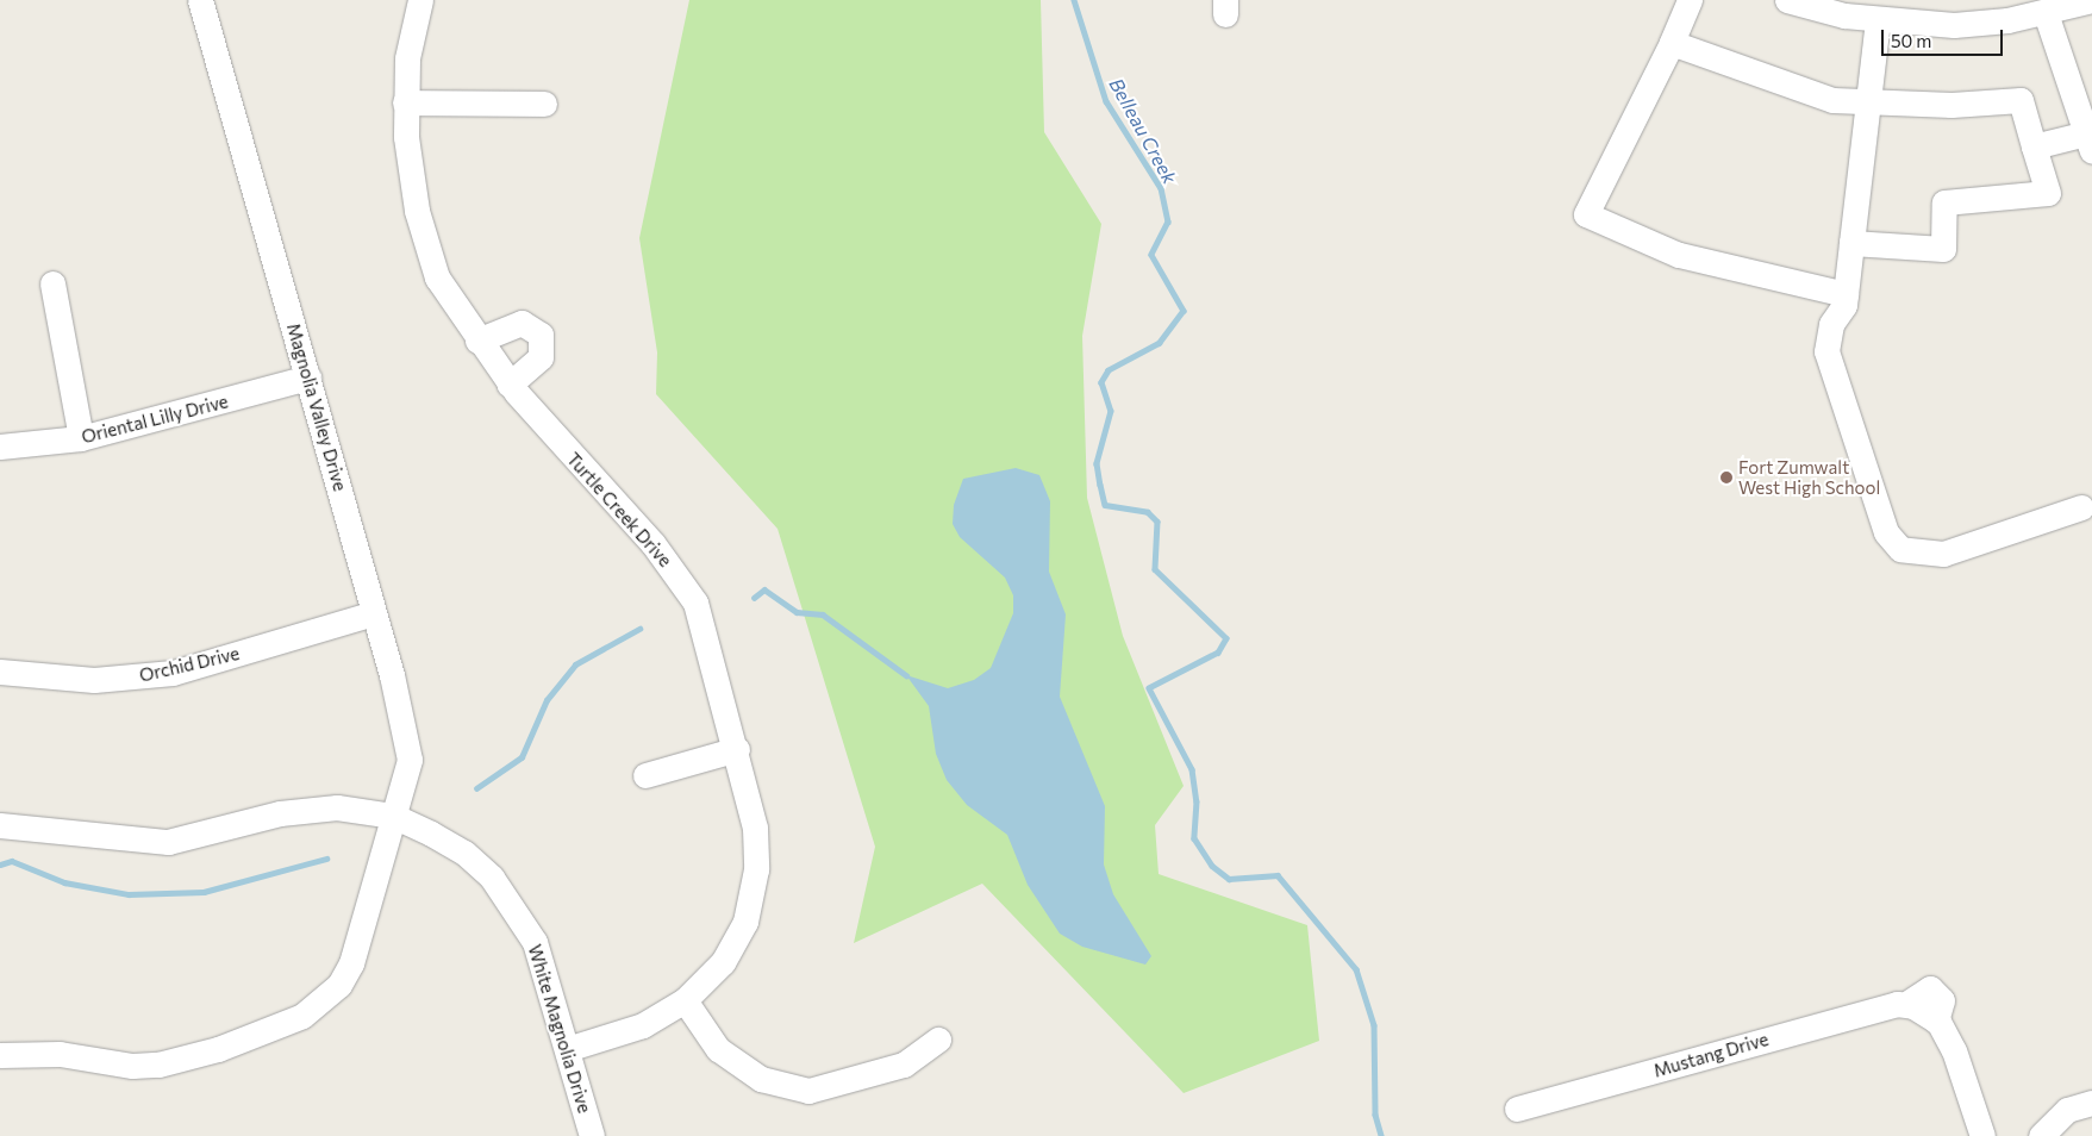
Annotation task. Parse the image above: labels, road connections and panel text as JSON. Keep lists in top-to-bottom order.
{
  "streets": {
    "street": [
      "Magnolia Valley Drive",
      "Oriental Lilly Drive",
      "Turtle Creek Drive",
      "Orchid Drive",
      "White Magnolia Drive",
      "Mustang Drive"
    ]
  },
  "crossings": [
    ["Magnolia Valley Drive", "Oriental Lilly Drive"],
    ["Magnolia Valley Drive", "Orchid Drive"],
    ["Magnolia Valley Drive", "White Magnolia Drive"],
    ["Turtle Creek Drive", "White Magnolia Drive"]
  ],
  "water": ["Belleau Creek"],
  "places": ["Fort Zumwalt West High School"],
  "scale_bar": "50 m"
}
